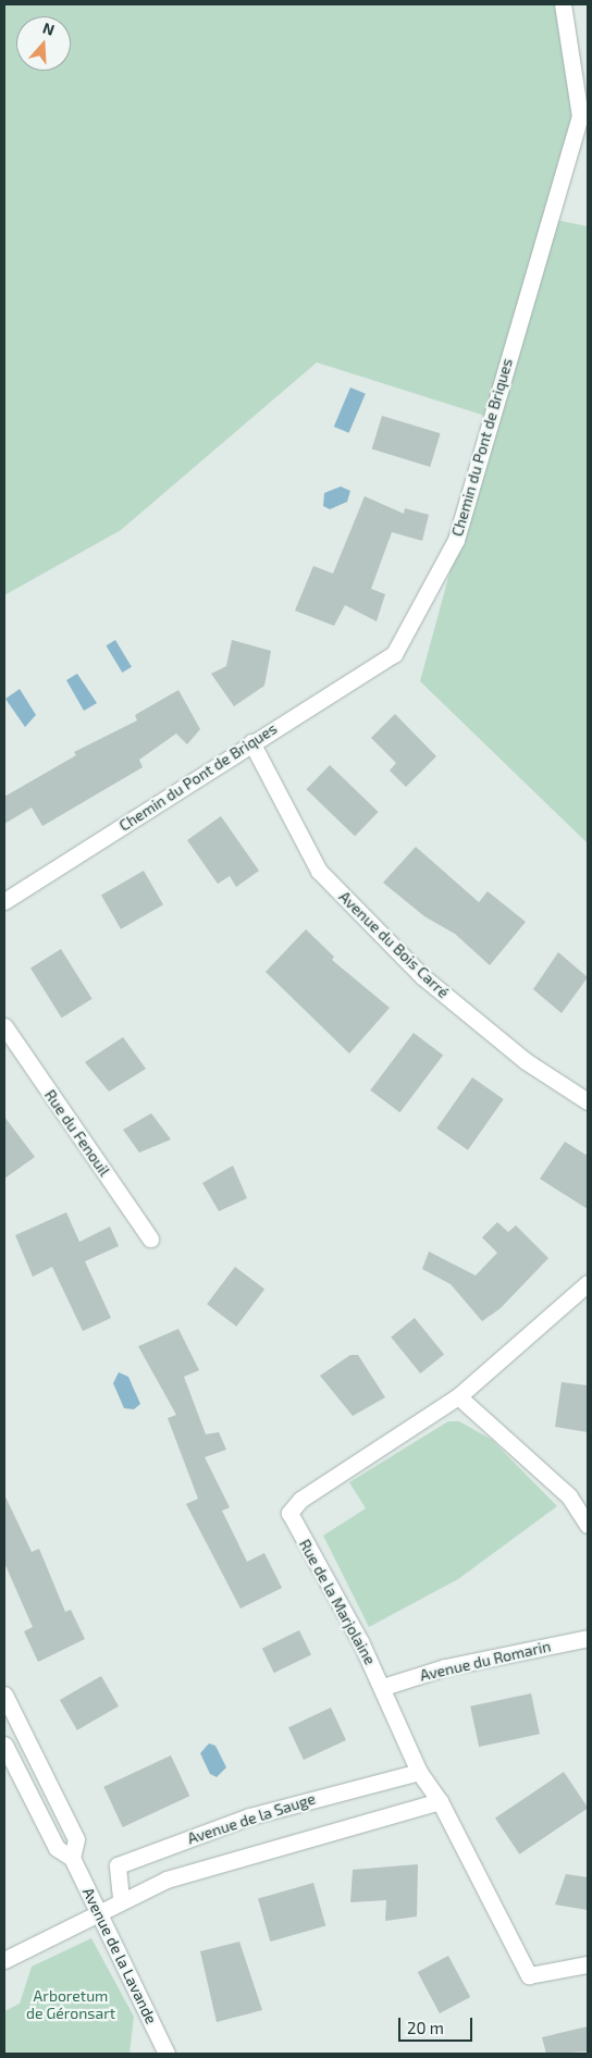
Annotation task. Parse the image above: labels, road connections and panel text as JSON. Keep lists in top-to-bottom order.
{
  "streets": {
    "street": [
      "Chemin du Pont de Briques",
      "Avenue du Bois Carré",
      "Rue du Fenouil",
      "Rue de la Marjolaine",
      "Avenue du Romarin",
      "Avenue de la Sauge",
      "Avenue de la Lavande"
    ]
  },
  "crossings": [
    ["Chemin du Pont de Briques", "Avenue du Bois Carré"],
    ["Rue de la Marjolaine", "Avenue du Romarin"],
    ["Rue de la Marjolaine", "Avenue de la Sauge"]
  ],
  "parks": ["Arboretum de Géronsart"],
  "scale_bar": "20 m",
  "north": "top"
}
